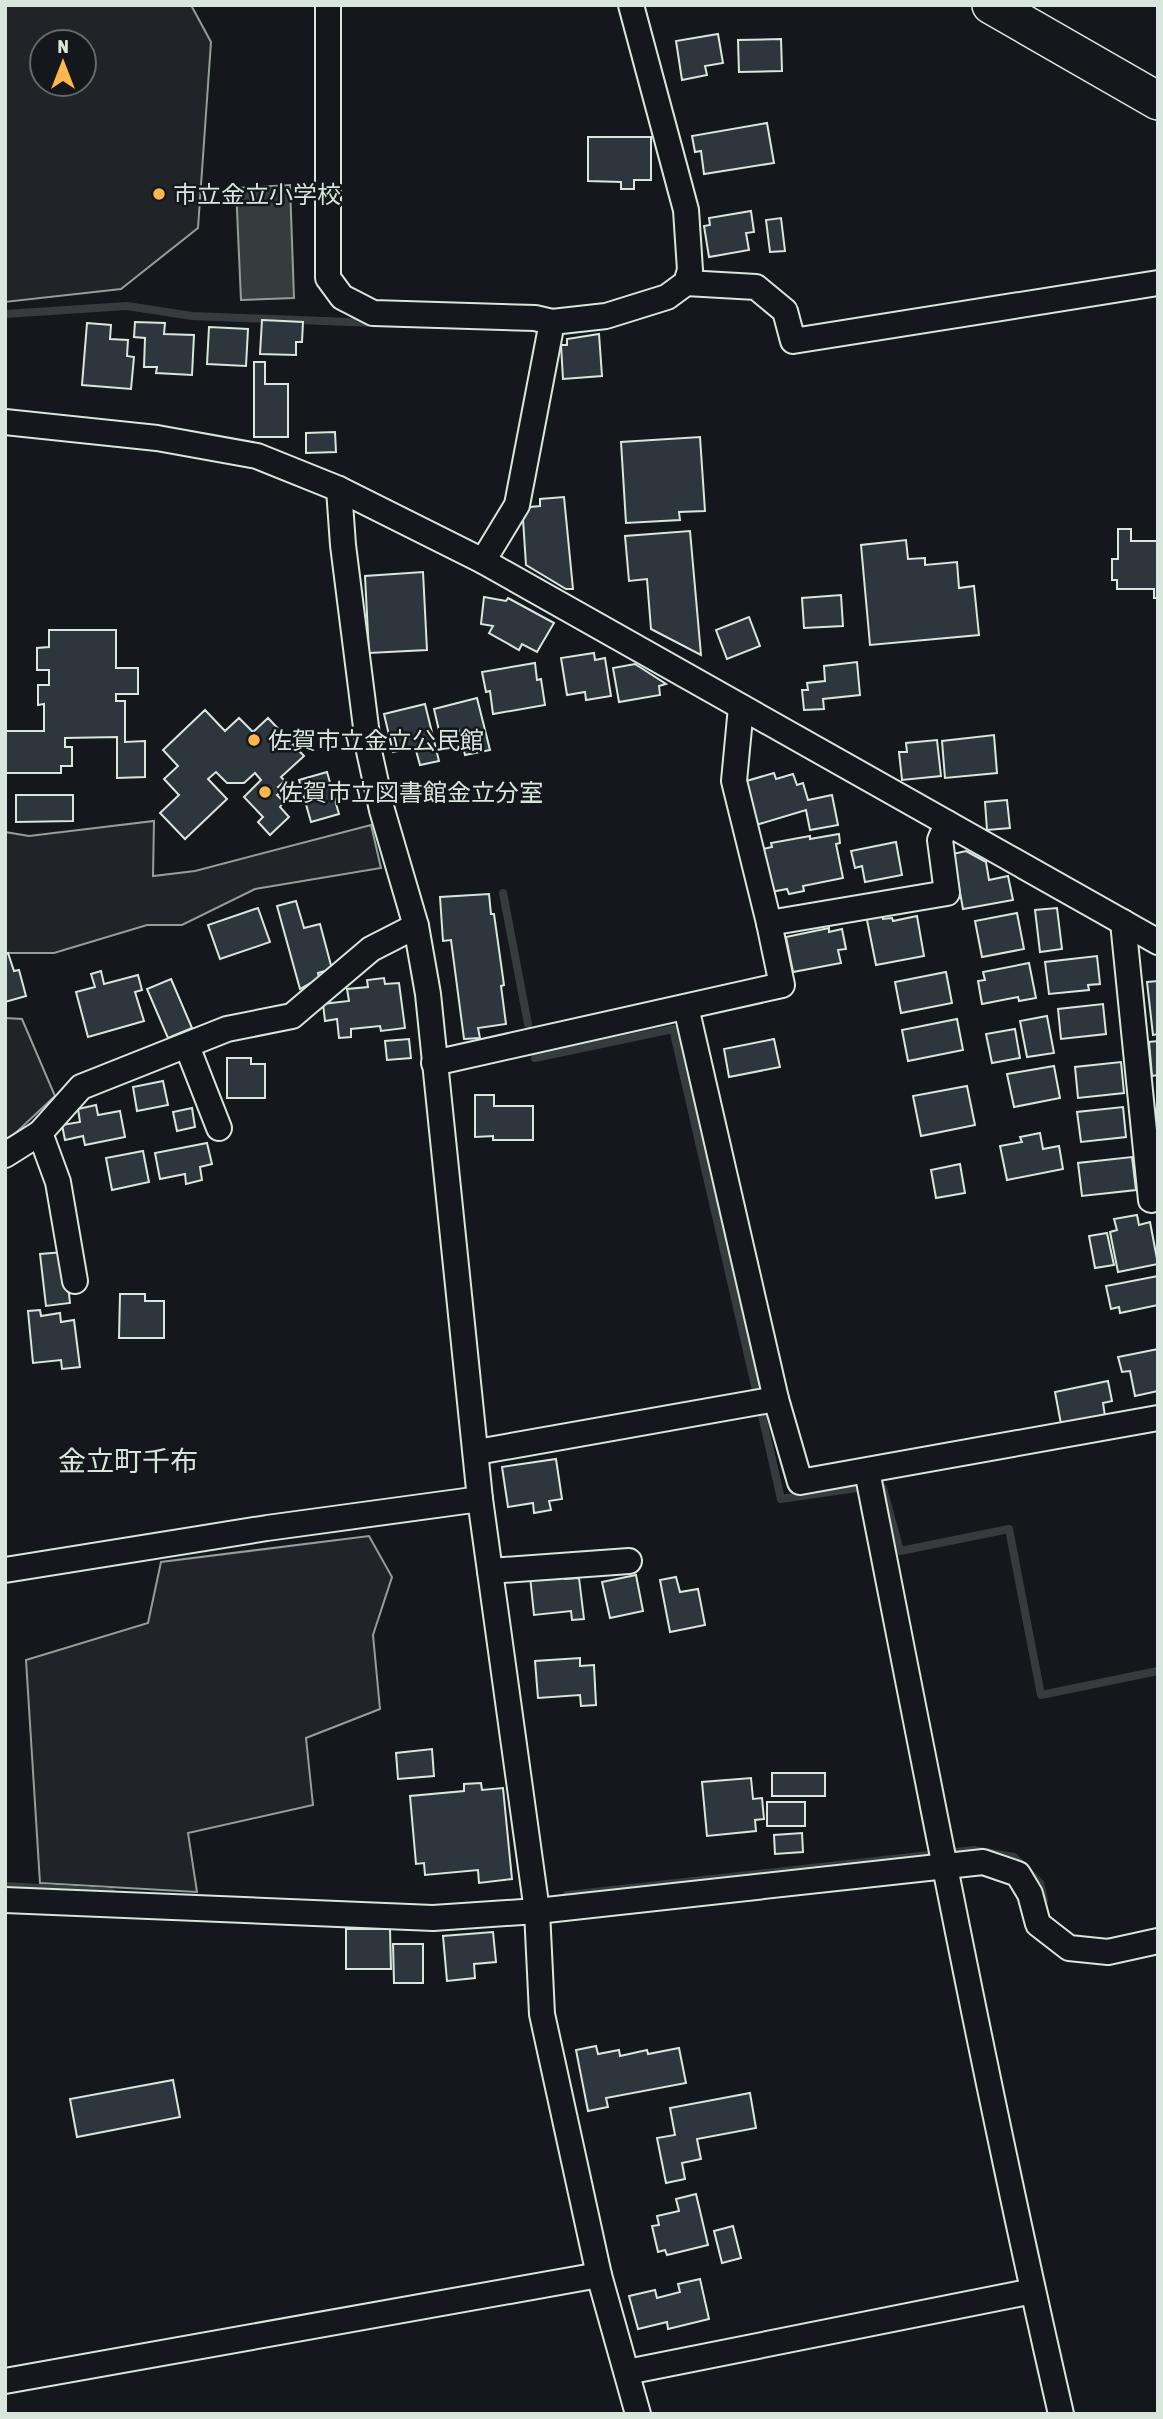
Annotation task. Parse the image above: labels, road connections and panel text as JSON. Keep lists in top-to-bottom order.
{
  "districts": ["金立町千布"],
  "places": ["市立金立小学校", "佐賀市立金立公民館", "佐賀市立図書館金立分室"],
  "north": "top"
}
